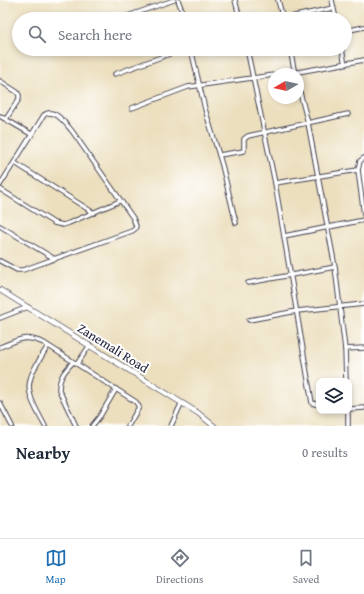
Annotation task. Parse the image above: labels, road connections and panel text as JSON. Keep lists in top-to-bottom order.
{
  "streets": {
    "street": ["Zanemali Road"]
  },
  "north": "left",
  "page": {
    "search": "Search here",
    "heading": ["Nearby", "0 results"],
    "nav": ["Map", "Directions", "Saved"]
  }
}
